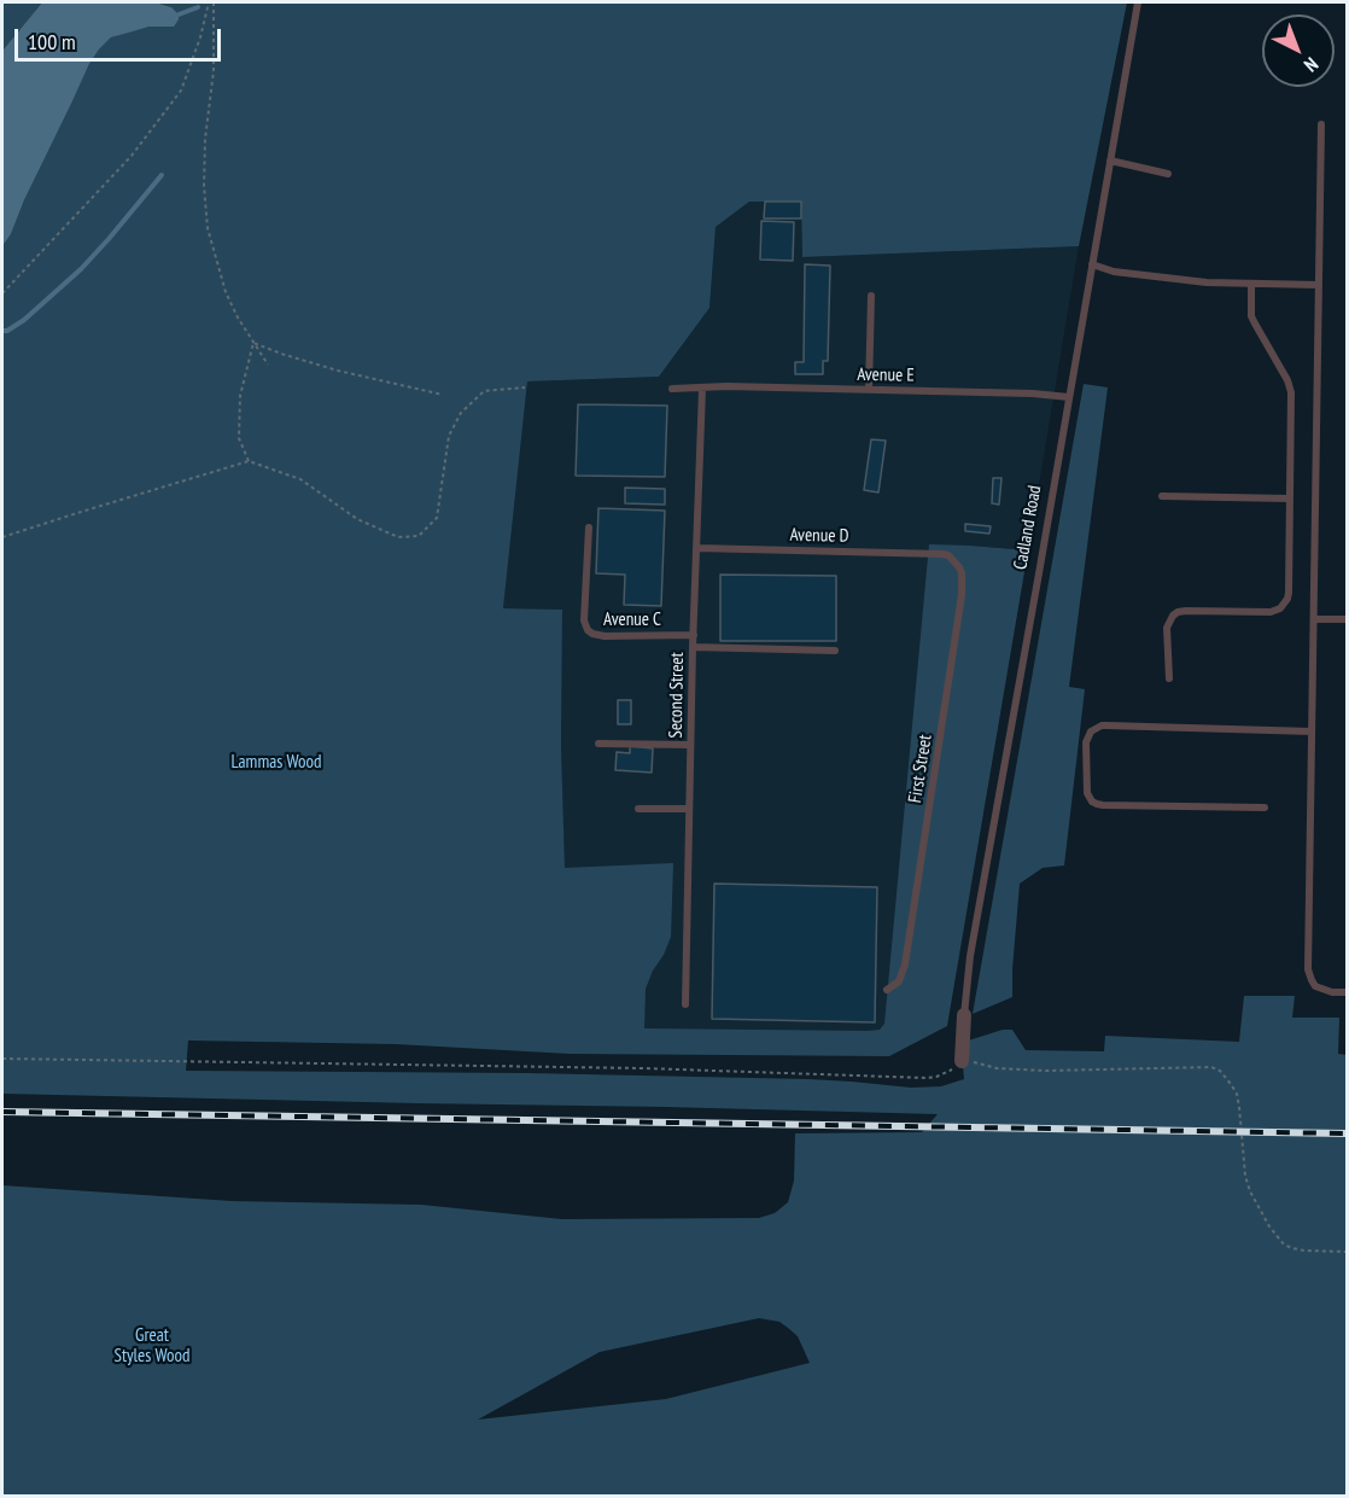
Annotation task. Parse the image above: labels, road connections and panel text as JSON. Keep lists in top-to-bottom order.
{
  "streets": {
    "street": ["Cadland Road"],
    "lane": [
      "Avenue E",
      "Avenue D",
      "Avenue C",
      "Second Street",
      "First Street"
    ]
  },
  "crossings": [
    ["Avenue E", "Cadland Road"],
    ["Avenue E", "Second Street"],
    ["Avenue D", "Second Street"],
    ["Avenue D", "First Street"],
    ["Avenue C", "Second Street"]
  ],
  "parks": ["Lammas Wood", "Great Styles Wood"],
  "scale_bar": "100 m",
  "north": "bottom right"
}
